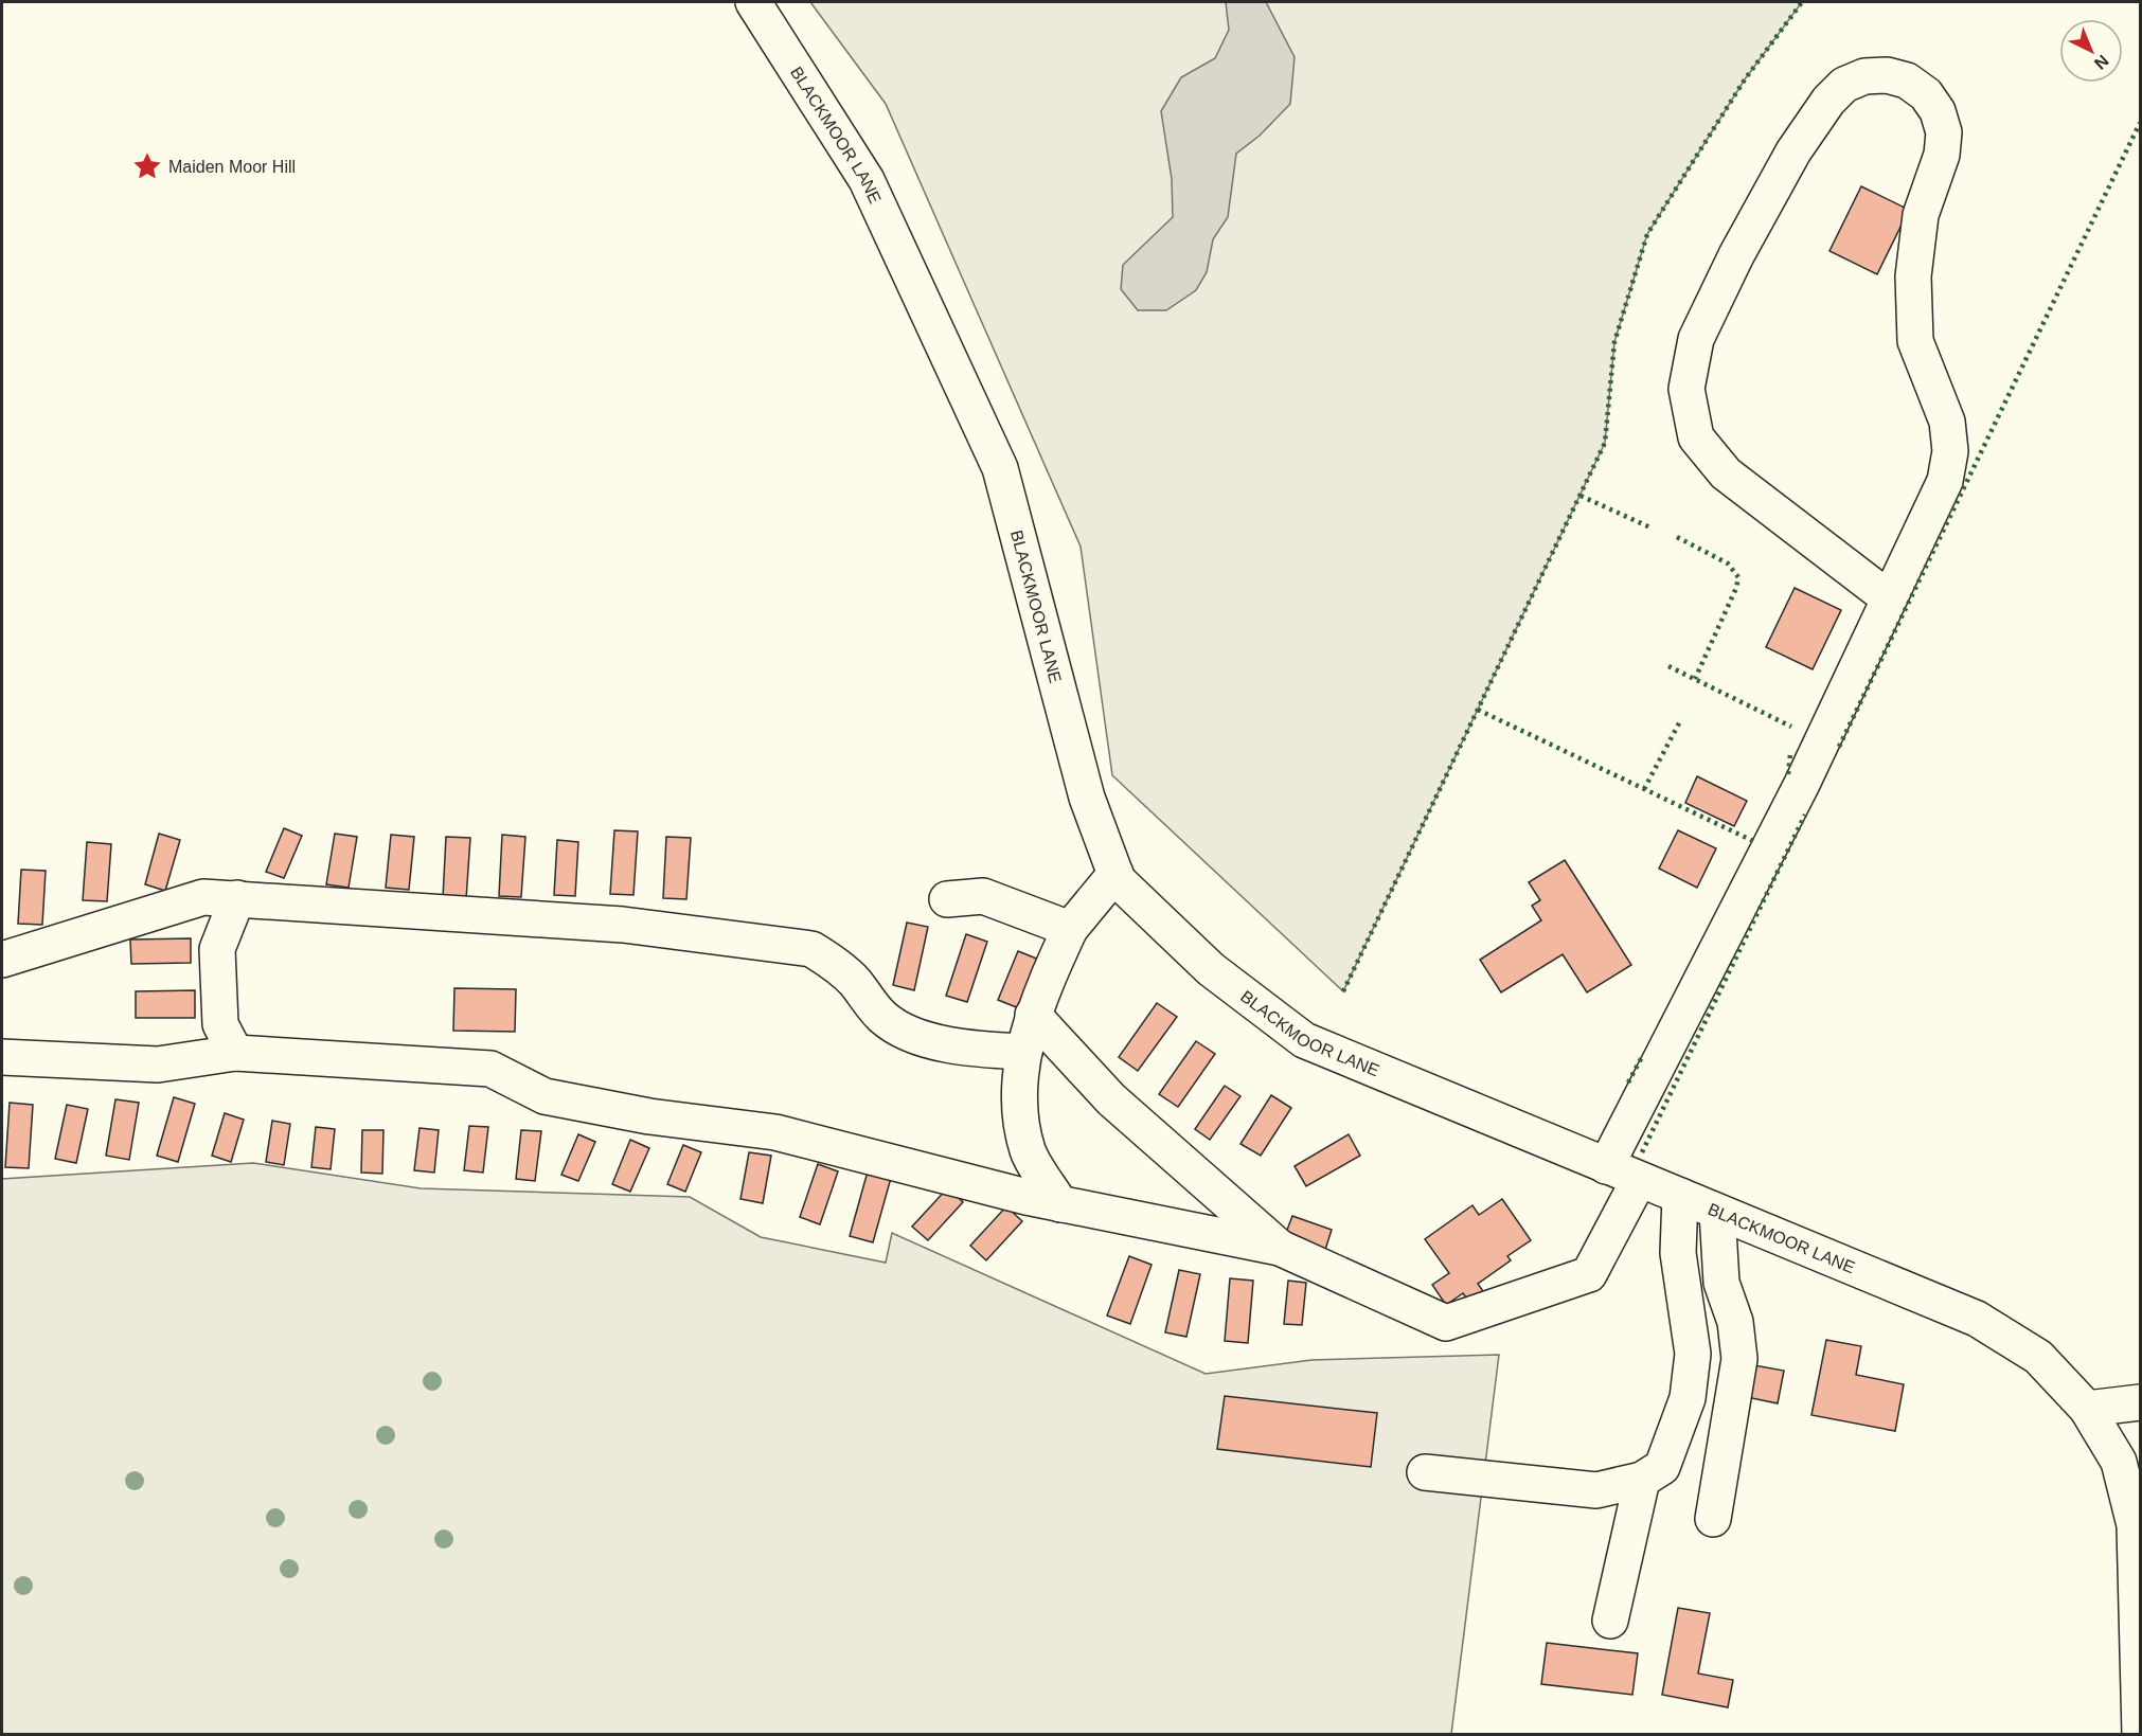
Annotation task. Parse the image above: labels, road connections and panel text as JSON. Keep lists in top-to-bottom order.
{
  "streets": {
    "street": ["BLACKMOOR LANE"]
  },
  "places": {
    "place": ["Maiden Moor Hill"]
  },
  "north": "bottom right"
}
